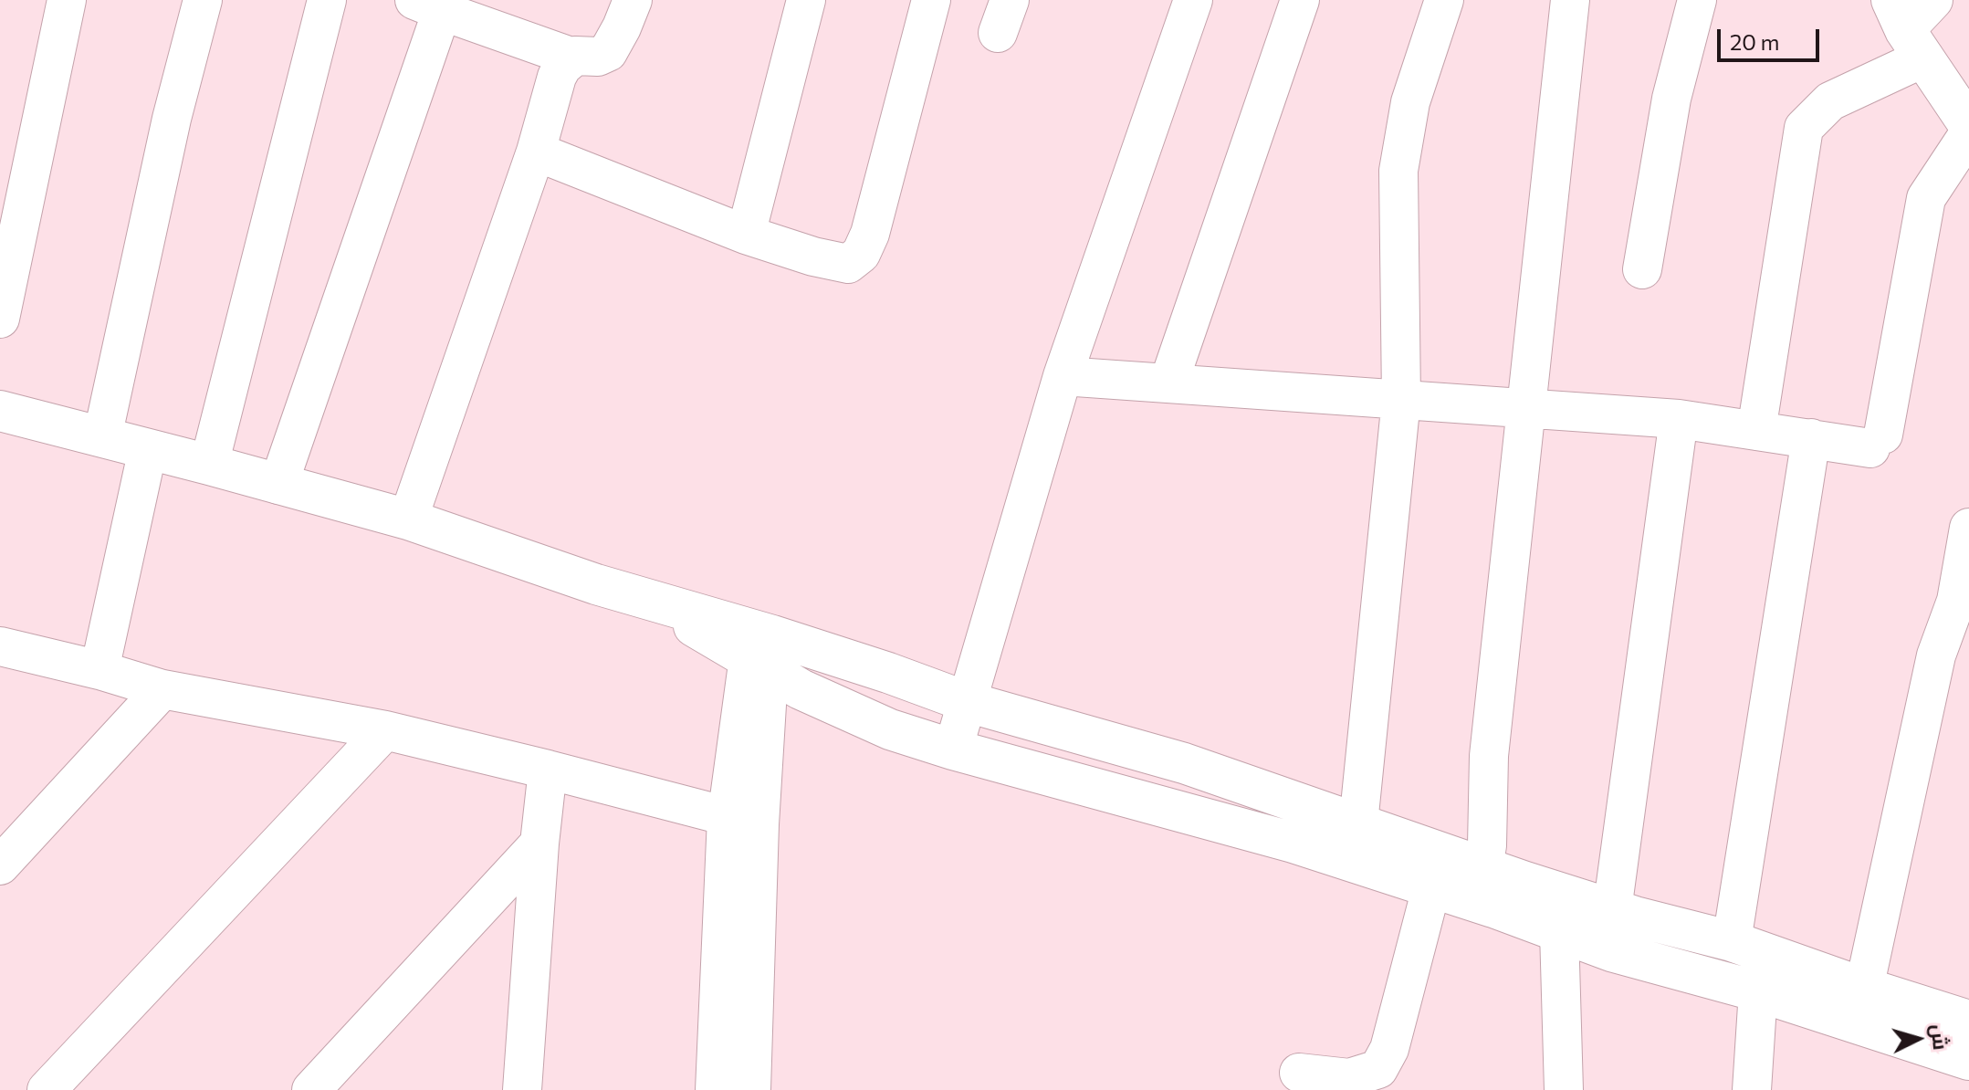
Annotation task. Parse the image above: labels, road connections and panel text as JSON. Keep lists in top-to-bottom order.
{
  "scale_bar": "20 m",
  "north": "right"
}
